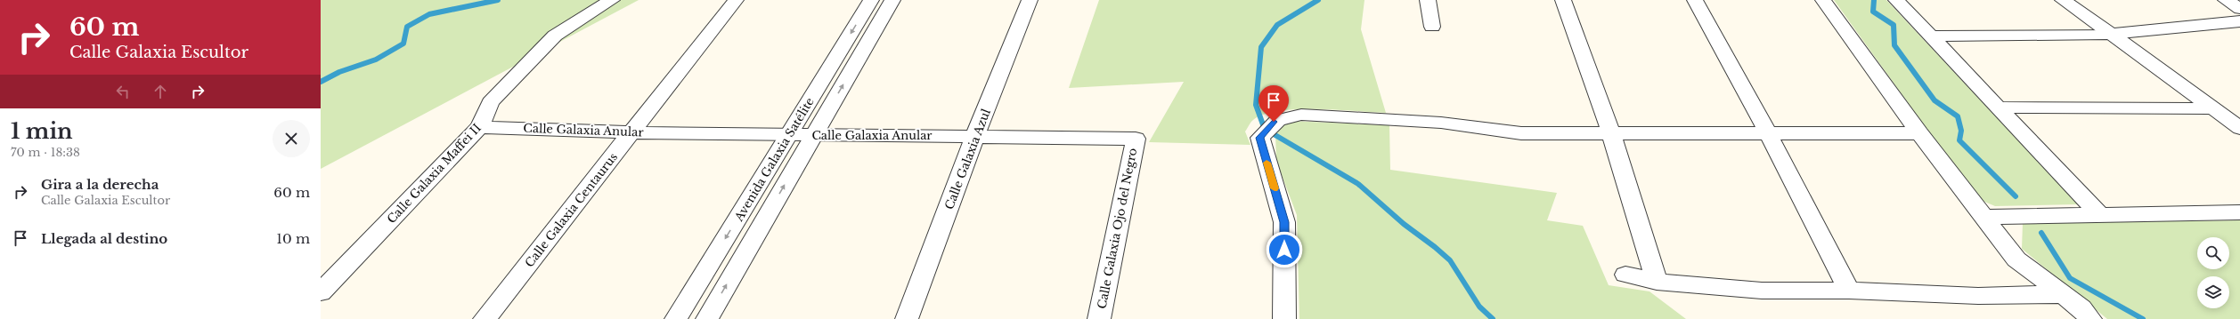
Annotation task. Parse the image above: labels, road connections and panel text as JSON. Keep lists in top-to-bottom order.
{
  "streets": {
    "street": [
      "Calle Galaxia Anular",
      "Avenida Galaxia Satélite",
      "Calle Galaxia Azul",
      "Calle Galaxia Maffei II",
      "Calle Galaxia Centaurus",
      "Calle Galaxia Ojo del Negro"
    ]
  },
  "crossings": [
    ["Calle Galaxia Anular", "Avenida Galaxia Satélite"],
    ["Calle Galaxia Anular", "Calle Galaxia Azul"],
    ["Calle Galaxia Anular", "Calle Galaxia Maffei II"],
    ["Calle Galaxia Anular", "Calle Galaxia Centaurus"],
    ["Calle Galaxia Anular", "Calle Galaxia Ojo del Negro"]
  ],
  "page": {
    "turn": ["60 m", "Calle Galaxia Escultor"],
    "heading": ["1 min", "70 m · 18:38"],
    "list": [
      {
        "name": "Gira a la derecha",
        "note": "Calle Galaxia Escultor",
        "value": "60 m"
      },
      {
        "name": "Llegada al destino",
        "value": "10 m"
      }
    ]
  }
}
